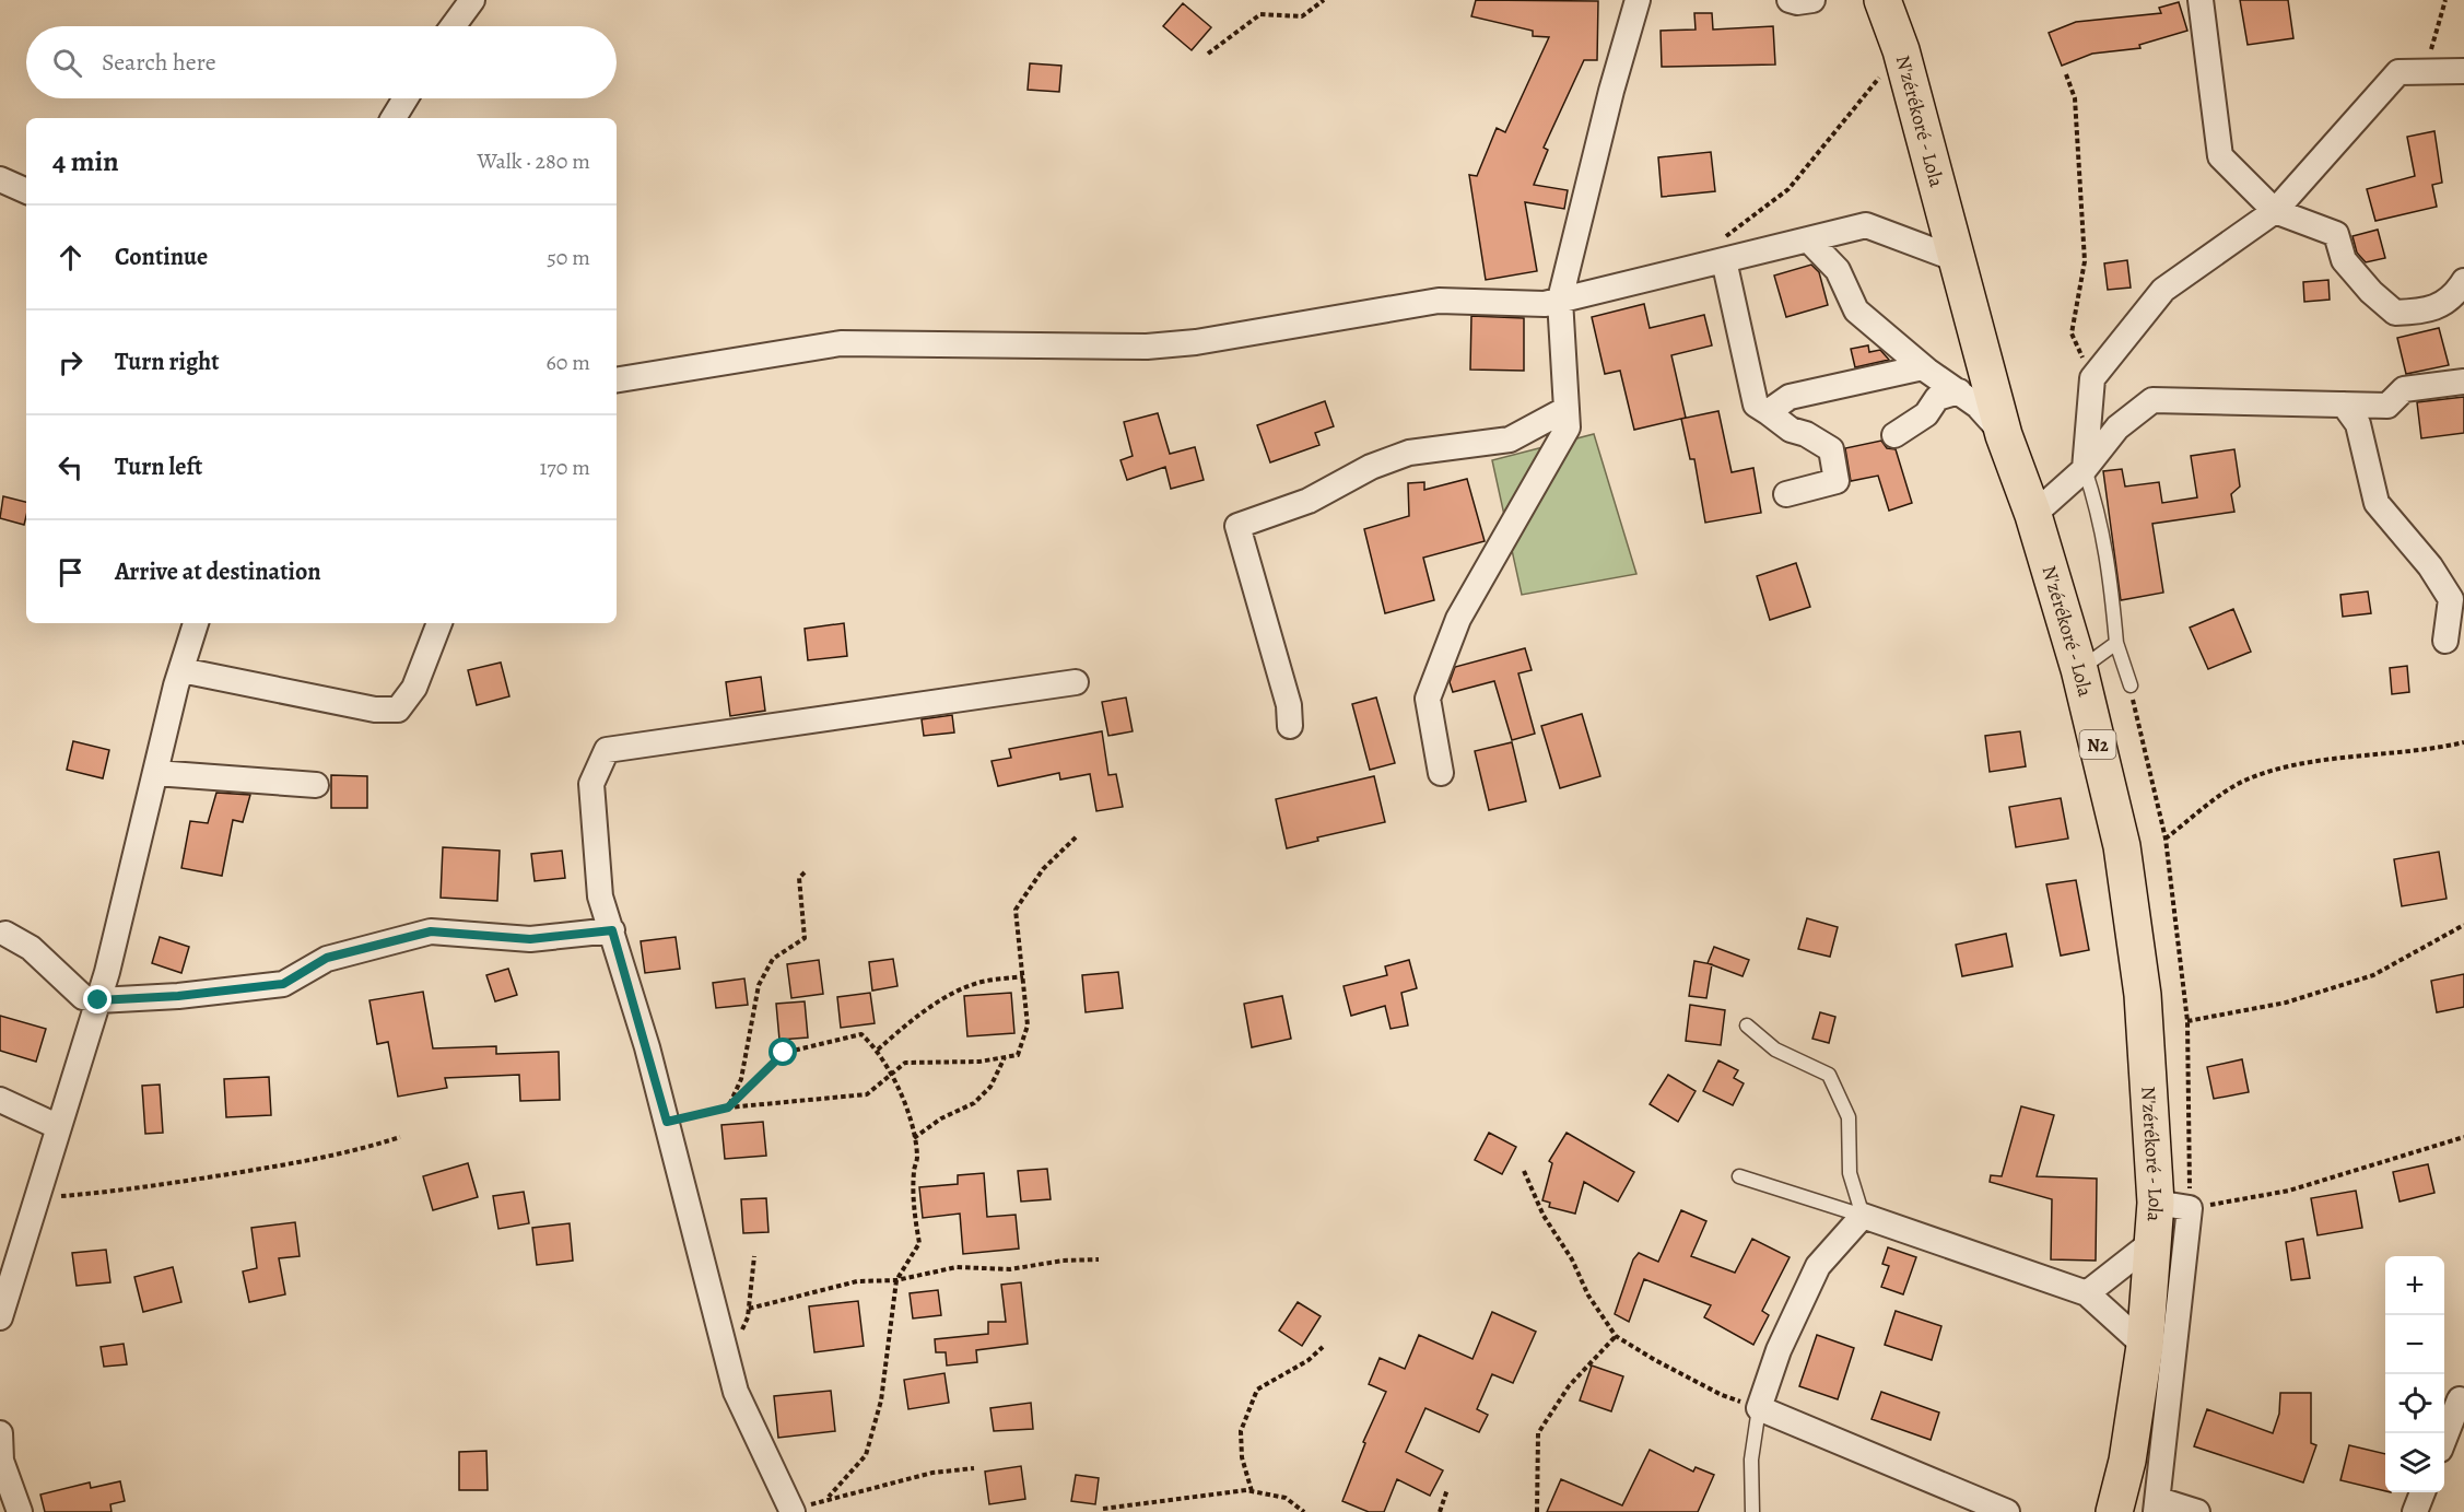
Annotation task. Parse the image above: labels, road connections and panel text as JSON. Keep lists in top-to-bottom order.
{
  "streets": {
    "highway": ["N'zérékoré - Lola", "N2"]
  },
  "page": {
    "search": "Search here",
    "heading": ["4 min", "Walk · 280 m"],
    "list": [
      ["Continue", "50 m"],
      ["Turn right", "60 m"],
      ["Turn left", "170 m"],
      "Arrive at destination"
    ],
    "map_buttons": ["+", "−"]
  }
}
